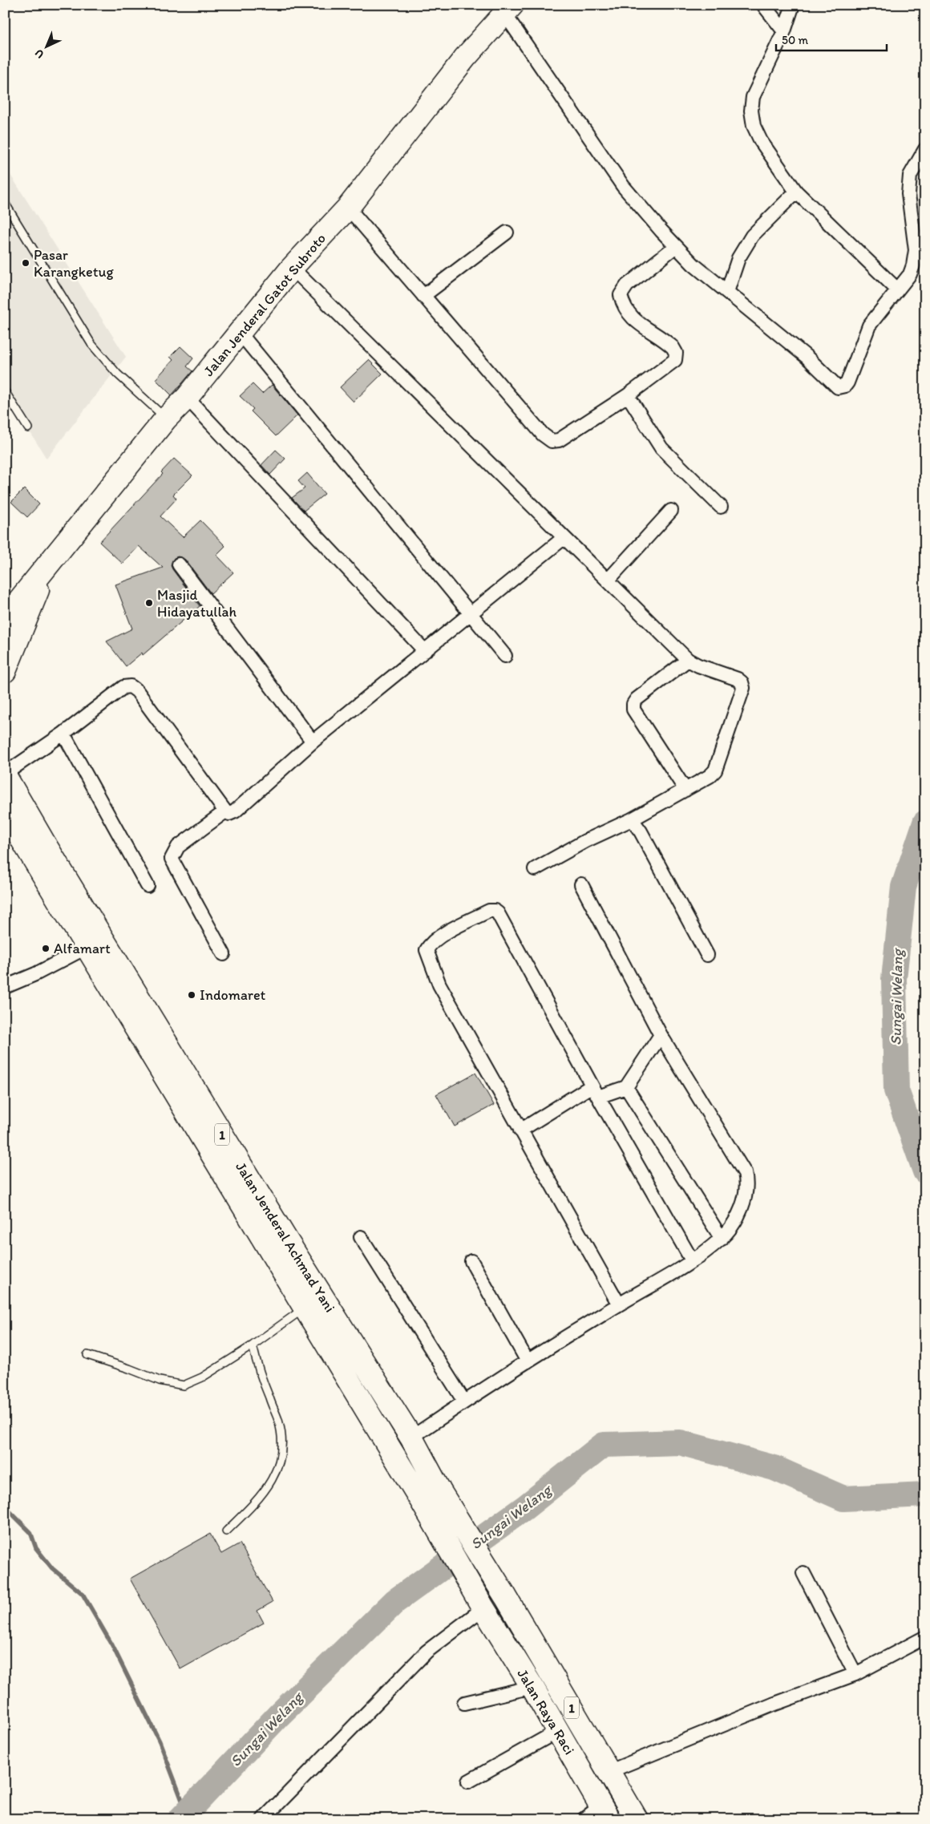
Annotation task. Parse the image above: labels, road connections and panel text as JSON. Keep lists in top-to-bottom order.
{
  "streets": {
    "highway": [
      "Jalan Jenderal Gatot Subroto",
      "1",
      "Jalan Jenderal Achmad Yani",
      "Jalan Raya Raci"
    ]
  },
  "crossings": [
    ["1", "Jalan Jenderal Achmad Yani"],
    ["Jalan Jenderal Achmad Yani", "Jalan Raya Raci"]
  ],
  "water": ["Sungai Welang"],
  "places": [
    "Pasar Karangketug",
    "Masjid Hidayatullah",
    "Alfamart",
    "Indomaret"
  ],
  "scale_bar": "50 m",
  "north": "bottom left"
}
